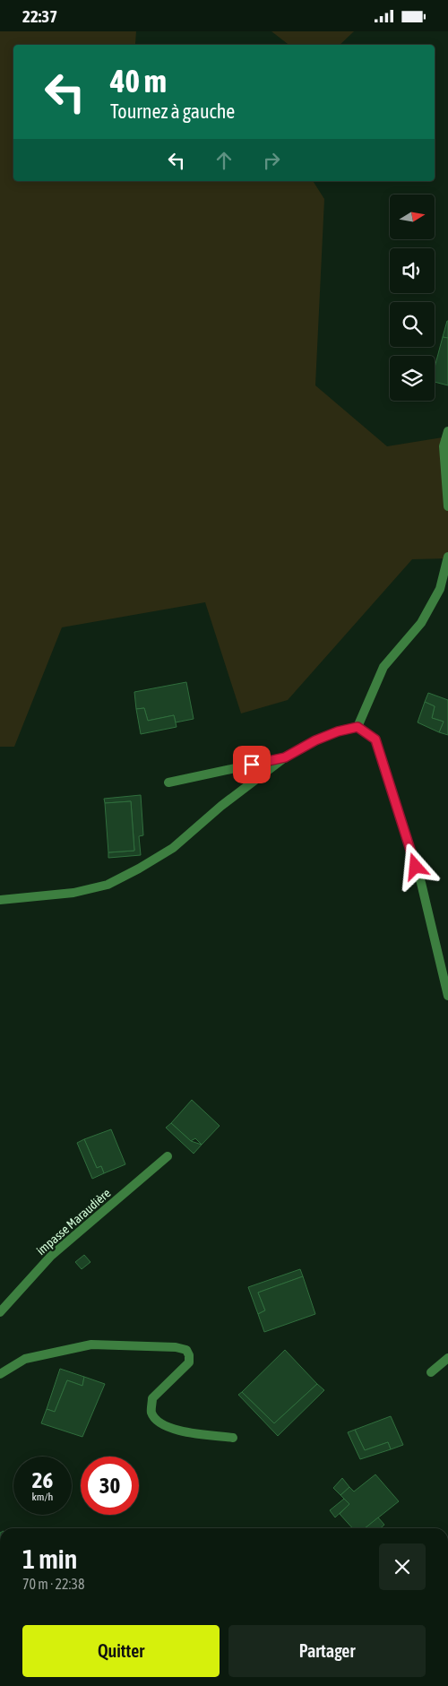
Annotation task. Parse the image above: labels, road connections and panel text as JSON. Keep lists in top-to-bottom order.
{
  "streets": {
    "street": ["impasse Maraudière"]
  },
  "north": "right",
  "page": {
    "status": "22:37",
    "turn": ["40 m", "Tournez à gauche"],
    "speed": "26 km/h",
    "limit": "30",
    "heading": ["1 min", "70 m · 22:38"],
    "buttons": ["Quitter", "Partager"]
  }
}
